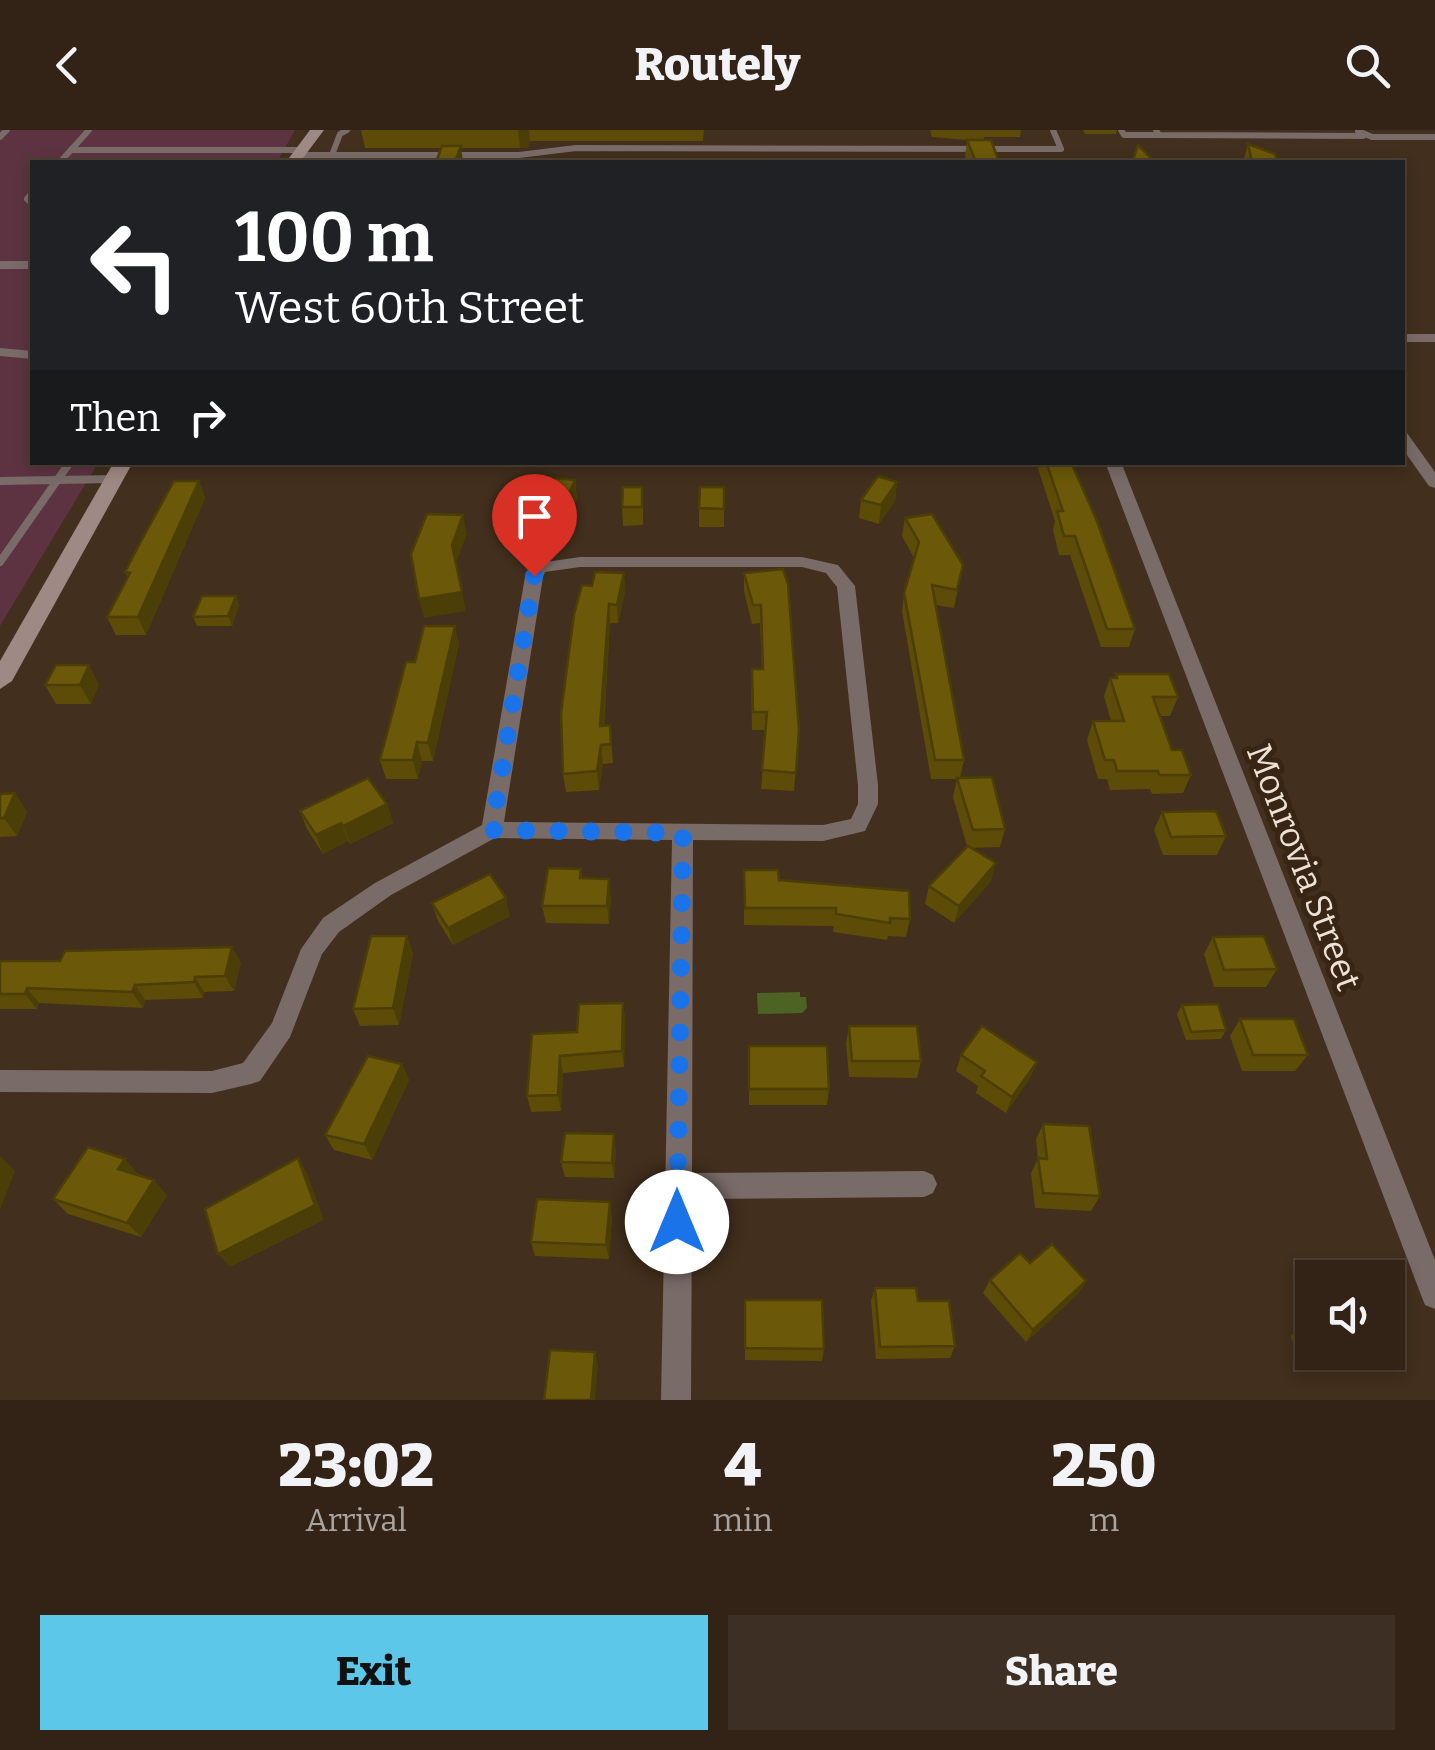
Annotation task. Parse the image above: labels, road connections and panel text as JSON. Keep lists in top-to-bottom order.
{
  "streets": {
    "street": ["Monrovia Street"]
  },
  "page": {
    "header": "Routely",
    "turn": ["100 m", "West 60th Street"],
    "then": "Then",
    "eta": [
      "23:02",
      "Arrival",
      "4",
      "min",
      "250",
      "m"
    ],
    "buttons": ["Exit", "Share"]
  }
}
